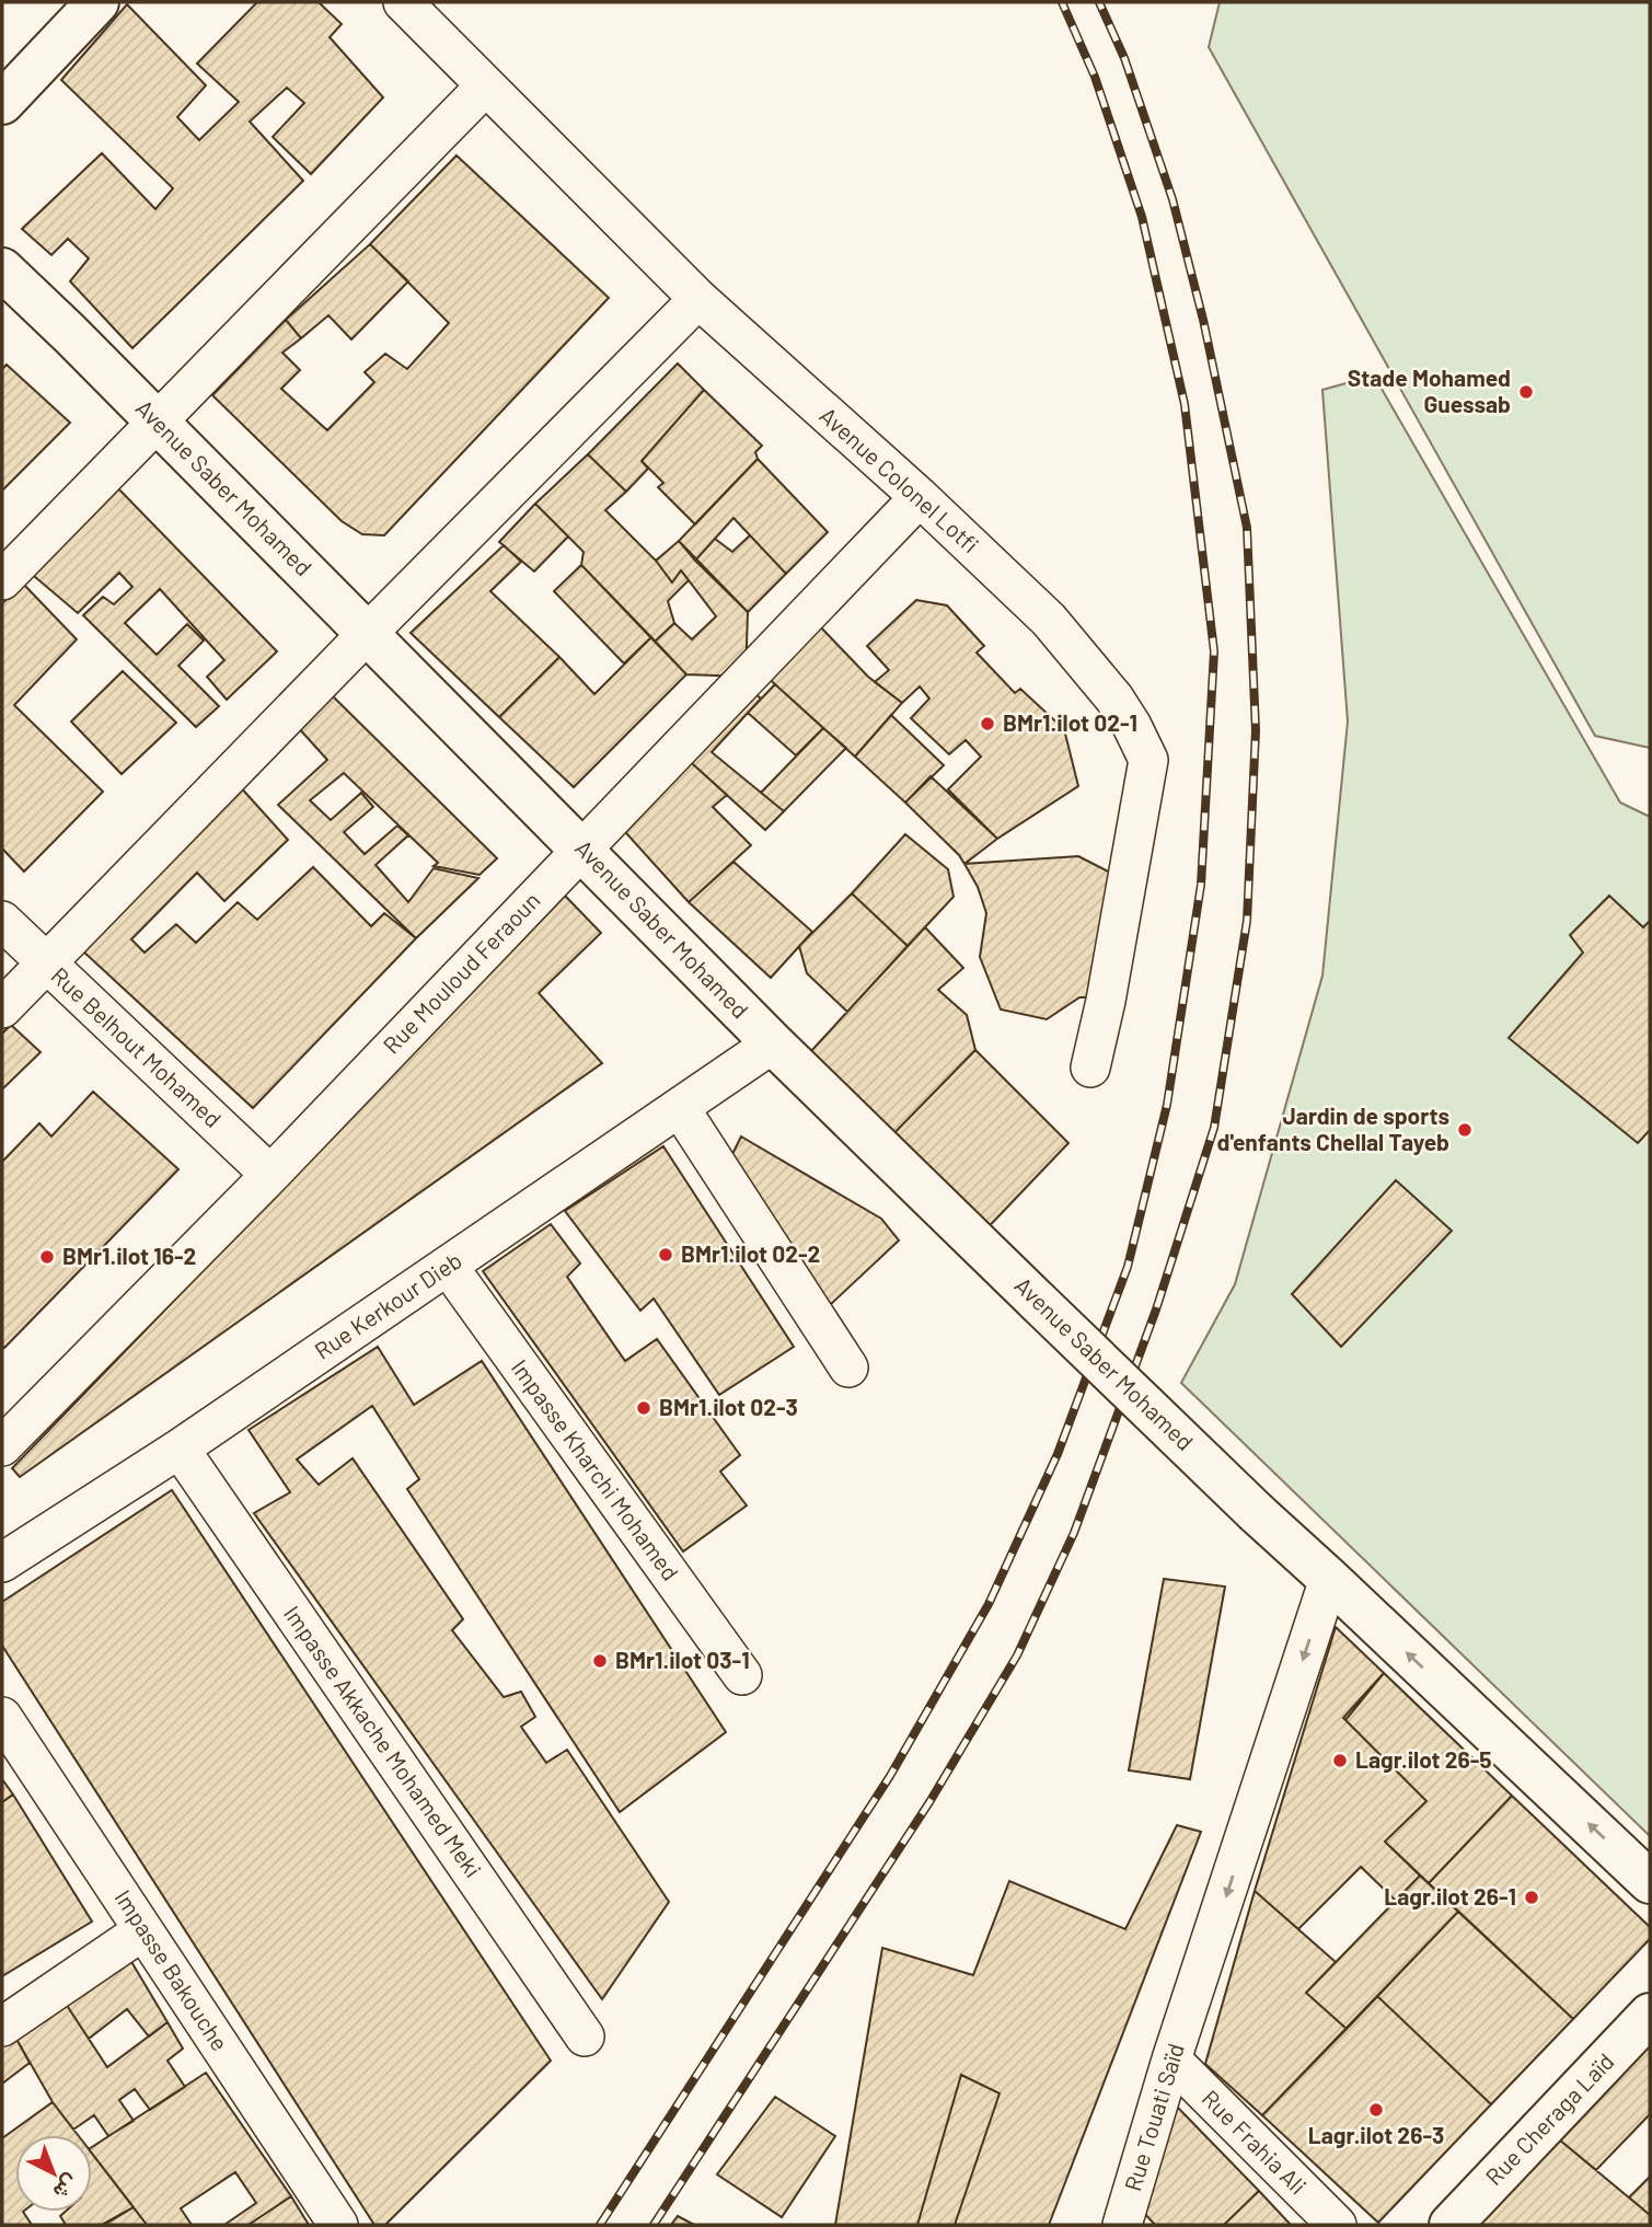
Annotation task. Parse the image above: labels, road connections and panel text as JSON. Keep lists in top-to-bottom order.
{
  "streets": {
    "street": [
      "Avenue Colonel Lotfi",
      "Avenue Saber Mohamed",
      "Rue Mouloud Feraoun",
      "Rue Belhout Mohamed",
      "Rue Kerkour Dieb",
      "Impasse Kharchi Mohamed",
      "Impasse Akkache Mohamed Meki",
      "Impasse Bakouche",
      "Rue Touati Saïd",
      "Rue Cheraga Laïd",
      "Rue Frahia Ali"
    ]
  },
  "crossings": [
    ["Avenue Colonel Lotfi", "Rue Mouloud Feraoun"],
    ["Avenue Saber Mohamed", "Rue Mouloud Feraoun"],
    ["Avenue Saber Mohamed", "Rue Kerkour Dieb"],
    ["Avenue Saber Mohamed", "Rue Touati Saïd"],
    ["Rue Mouloud Feraoun", "Rue Belhout Mohamed"],
    ["Rue Kerkour Dieb", "Impasse Kharchi Mohamed"],
    ["Rue Kerkour Dieb", "Impasse Akkache Mohamed Meki"],
    ["Rue Touati Saïd", "Rue Frahia Ali"]
  ],
  "one_way": ["Rue Touati Saïd"],
  "places": [
    "Stade Mohamed Guessab",
    "BMr1.ilot 02-1",
    "Jardin de sports d'enfants Chellal Tayeb",
    "BMr1.ilot 02-2",
    "BMr1.ilot 16-2",
    "BMr1.ilot 02-3",
    "BMr1.ilot 03-1",
    "Lagr.ilot 26-5",
    "Lagr.ilot 26-1",
    "Lagr.ilot 26-3"
  ],
  "north": "bottom right"
}
